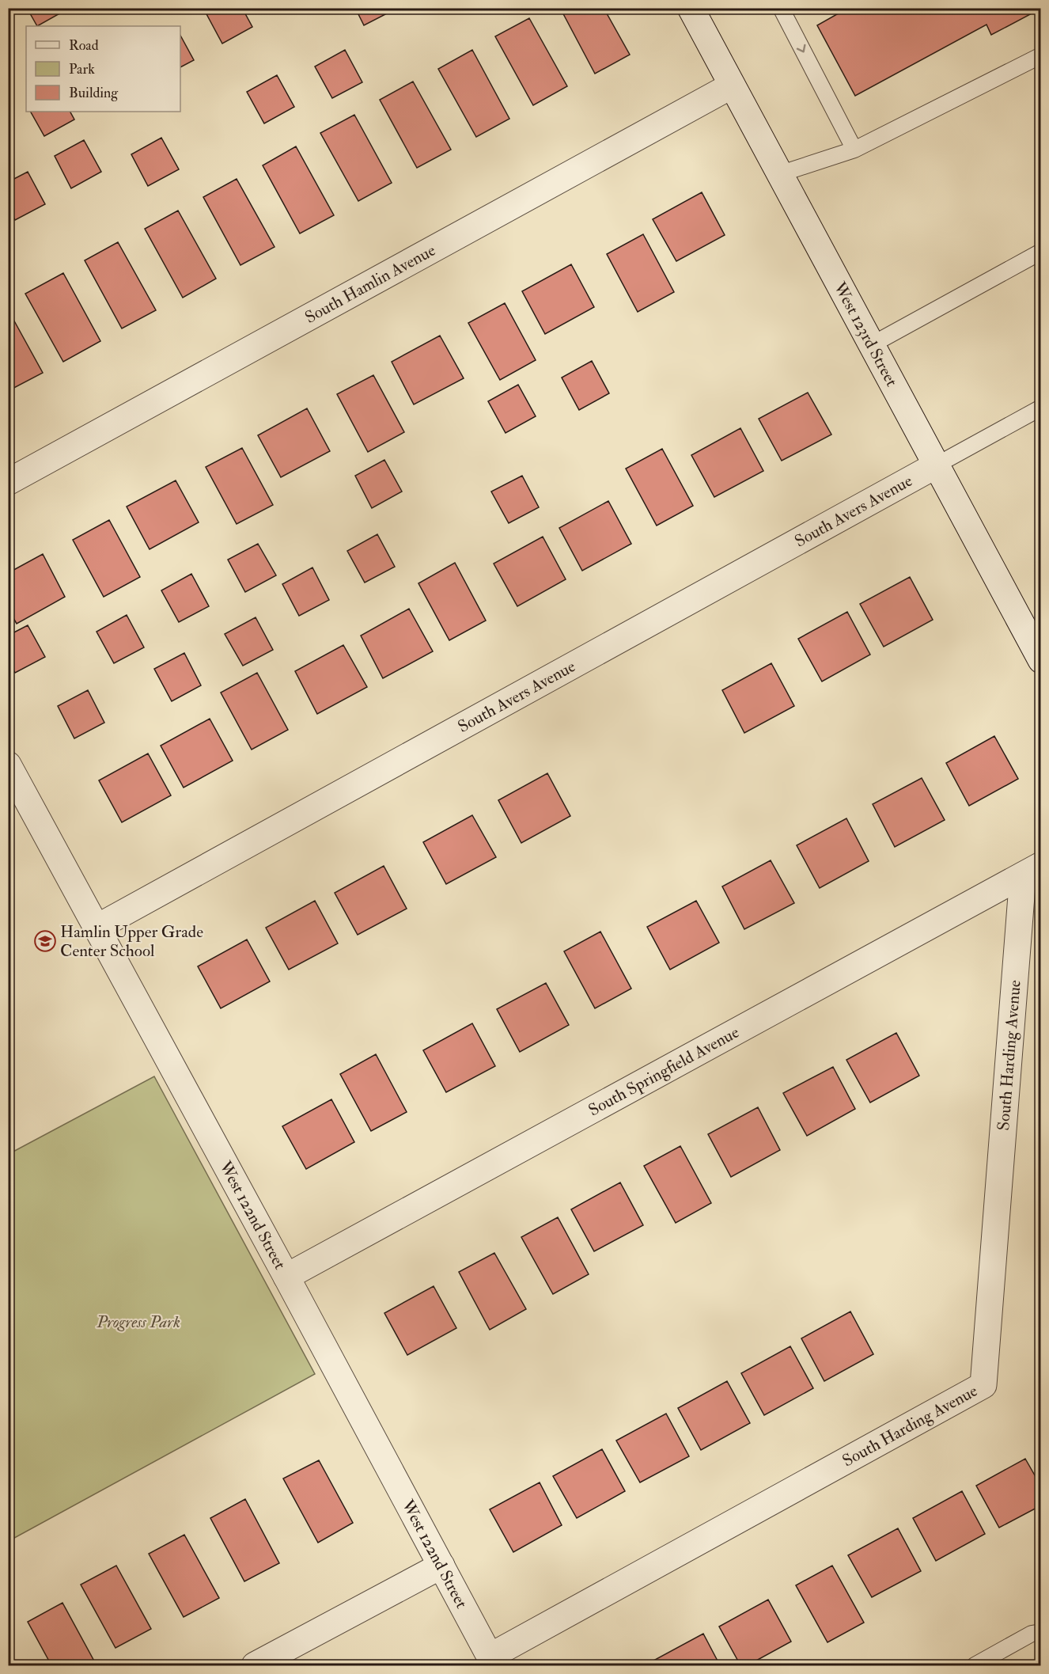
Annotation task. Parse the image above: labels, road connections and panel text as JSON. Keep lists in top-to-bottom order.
{
  "streets": {
    "street": [
      "South Hamlin Avenue",
      "West 123rd Street",
      "South Avers Avenue",
      "South Harding Avenue",
      "South Springfield Avenue",
      "West 122nd Street"
    ]
  },
  "crossings": [
    ["South Hamlin Avenue", "West 123rd Street"],
    ["West 123rd Street", "South Avers Avenue"],
    ["South Avers Avenue", "West 122nd Street"],
    ["South Harding Avenue", "South Springfield Avenue"],
    ["South Harding Avenue", "West 122nd Street"],
    ["South Springfield Avenue", "West 122nd Street"]
  ],
  "parks": ["Progress Park"],
  "places": {
    "school or university": ["Hamlin Upper Grade Center School"]
  },
  "legend": ["Road", "Park", "Building"]
}
